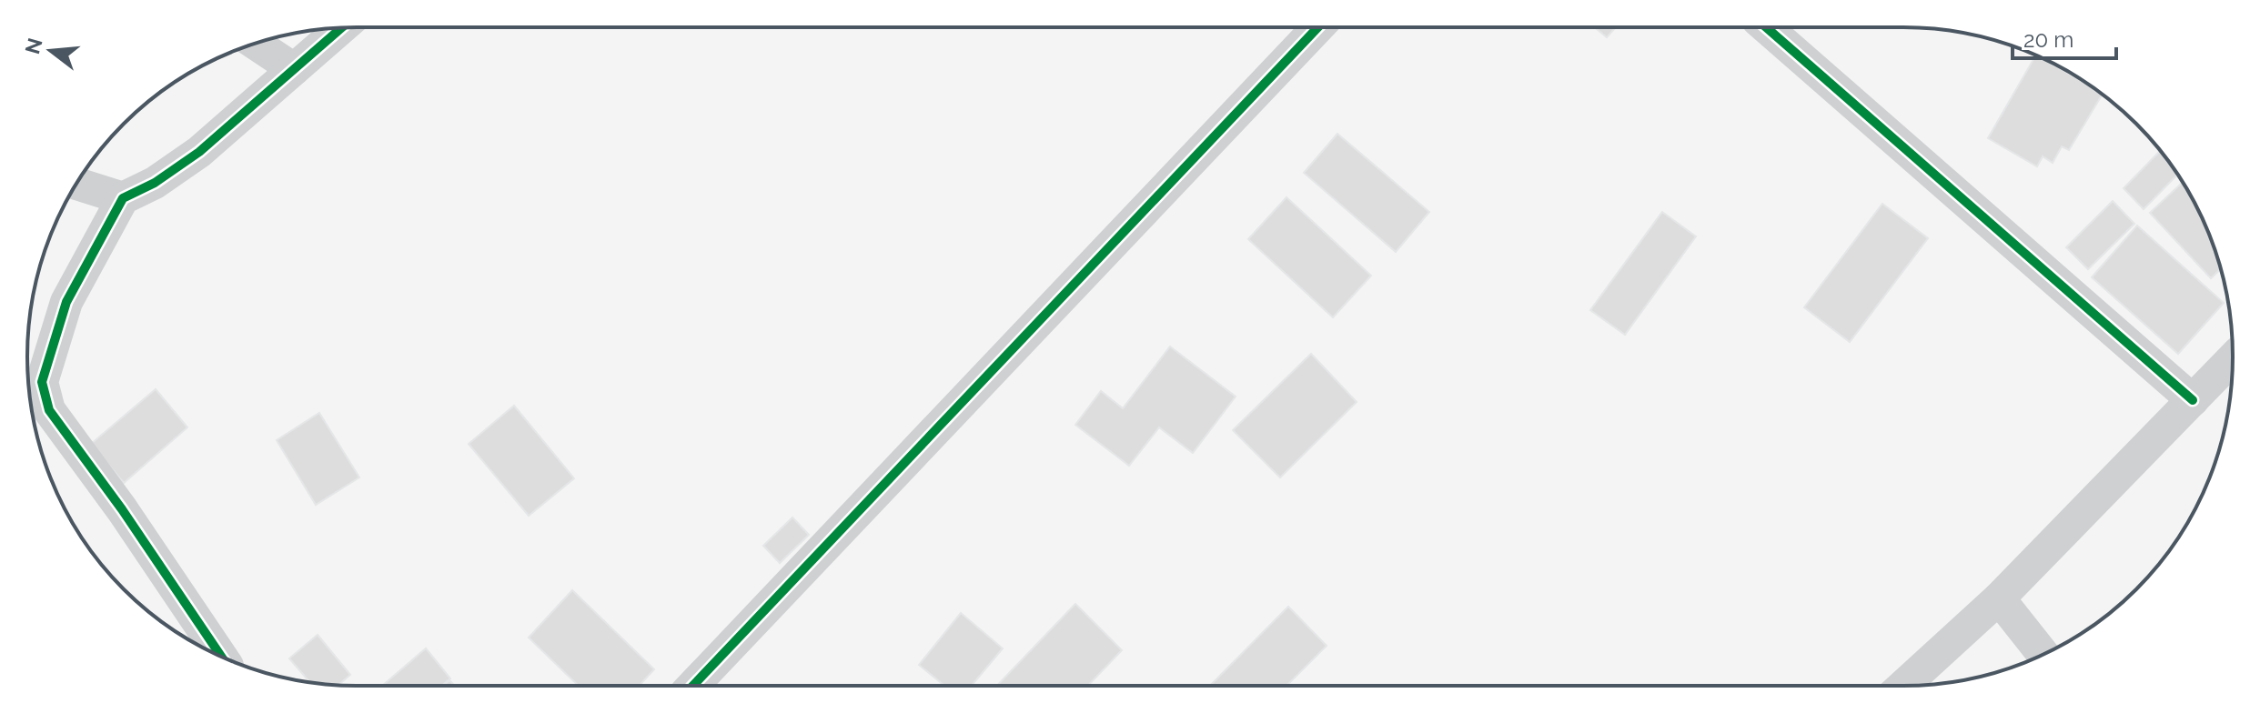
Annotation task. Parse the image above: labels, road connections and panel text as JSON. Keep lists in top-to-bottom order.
{
  "scale_bar": "20 m",
  "north": "left"
}
